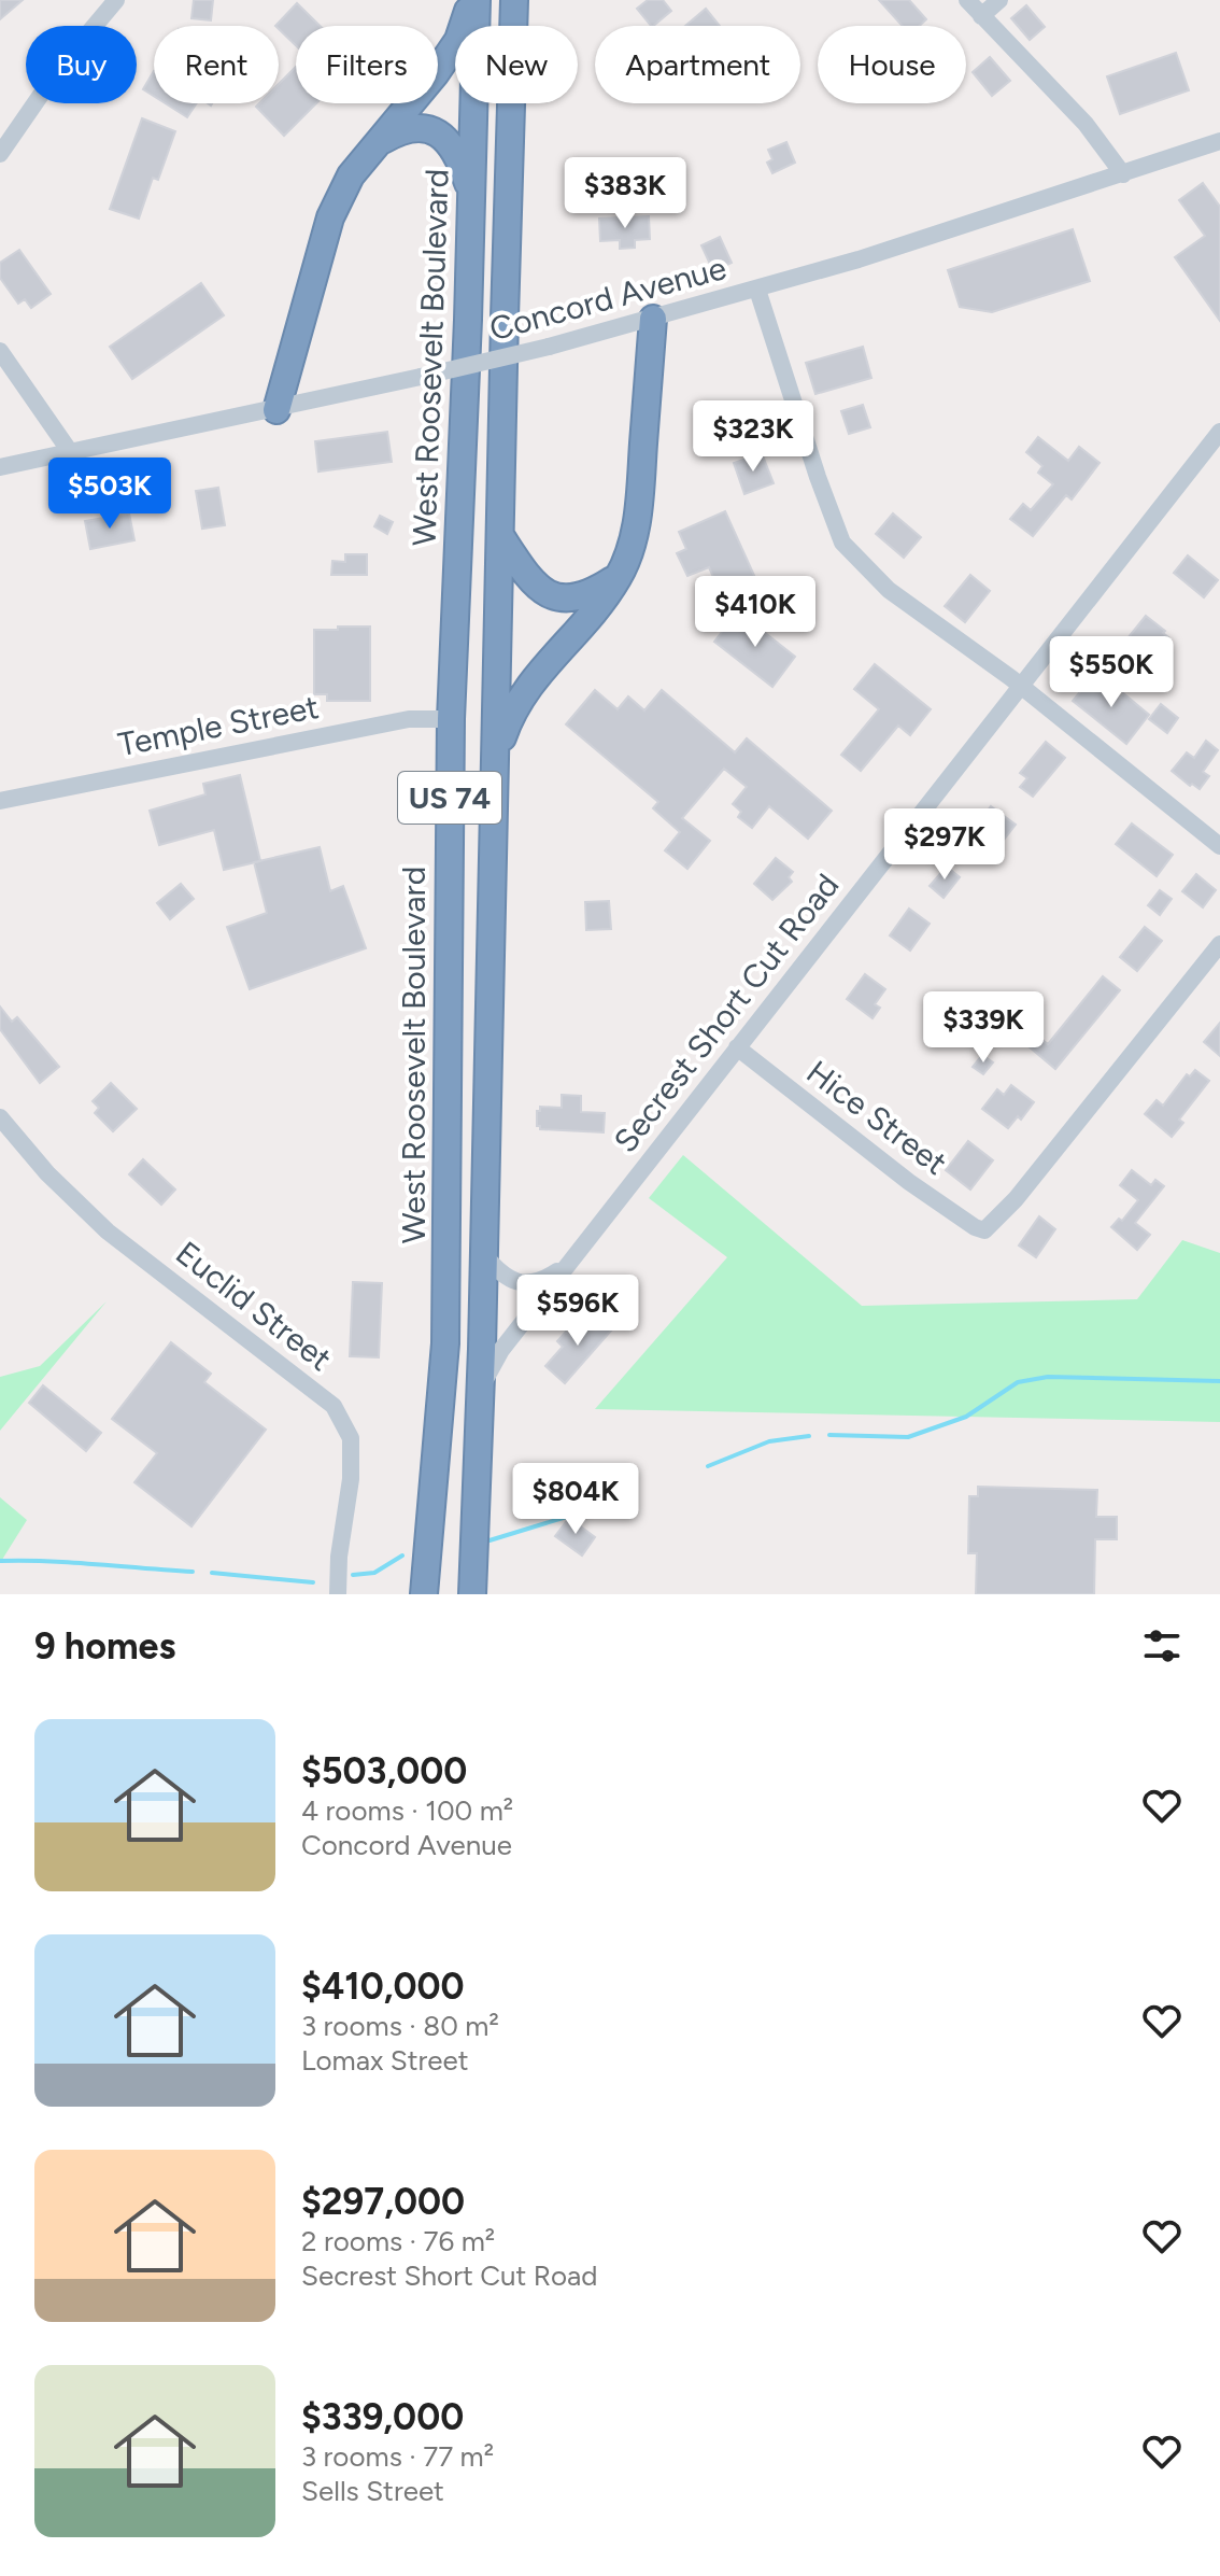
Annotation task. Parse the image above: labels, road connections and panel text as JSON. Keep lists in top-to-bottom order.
{
  "streets": {
    "highway": ["West Roosevelt Boulevard", "US 74"],
    "street": [
      "Concord Avenue",
      "Temple Street",
      "Secrest Short Cut Road",
      "Hice Street",
      "Euclid Street"
    ]
  },
  "crossings": [
    ["West Roosevelt Boulevard", "Temple Street"],
    ["US 74", "Secrest Short Cut Road"],
    ["Secrest Short Cut Road", "Hice Street"]
  ],
  "page": {
    "chip": [
      "Buy",
      "Rent",
      "Filters",
      "New",
      "Apartment",
      "House"
    ],
    "price": [
      "$383K",
      "$323K",
      "$503K",
      "$410K",
      "$550K",
      "$297K",
      "$339K",
      "$596K",
      "$804K"
    ],
    "heading": "9 homes",
    "list": [
      {
        "name": "$503,000",
        "note": "4 rooms · 100 m² · Concord Avenue"
      },
      {
        "name": "$410,000",
        "note": "3 rooms · 80 m² · Lomax Street"
      },
      {
        "name": "$297,000",
        "note": "2 rooms · 76 m² · Secrest Short Cut Road"
      },
      {
        "name": "$339,000",
        "note": "3 rooms · 77 m² · Sells Street"
      }
    ]
  }
}
